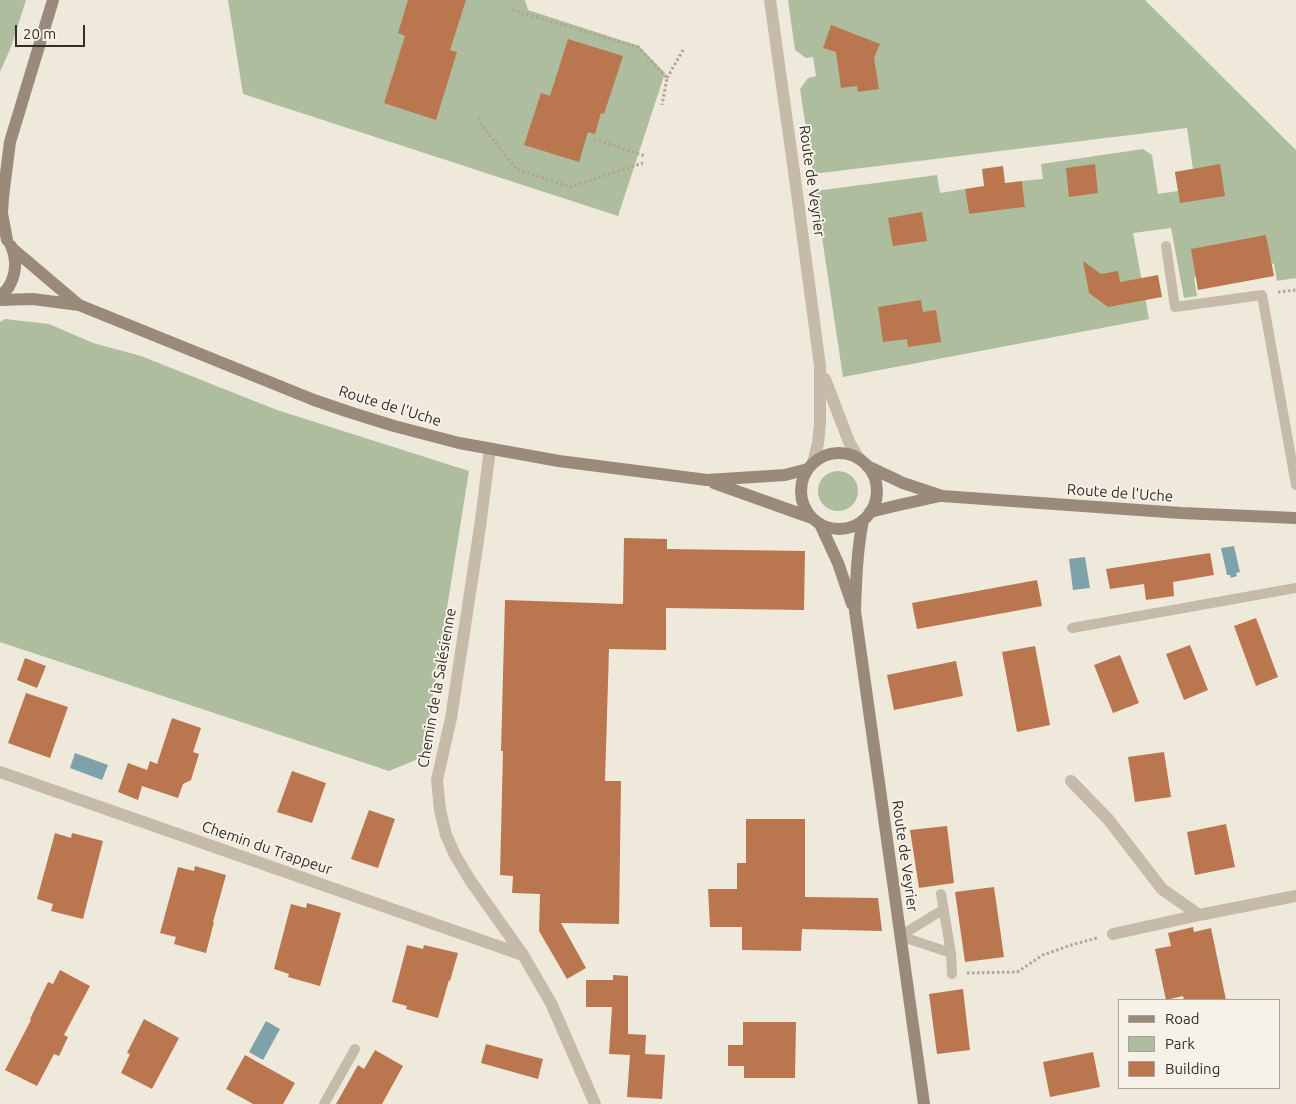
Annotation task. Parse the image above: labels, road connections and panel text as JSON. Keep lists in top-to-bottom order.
{
  "streets": {
    "street": [
      "Route de Veyrier",
      "Route de l'Uche",
      "Chemin de la Salésienne",
      "Chemin du Trappeur"
    ]
  },
  "crossings": [
    ["Route de Veyrier", "Route de l'Uche"],
    ["Route de l'Uche", "Chemin de la Salésienne"],
    ["Chemin de la Salésienne", "Chemin du Trappeur"]
  ],
  "legend": ["Road", "Park", "Building"],
  "scale_bar": "20 m"
}
